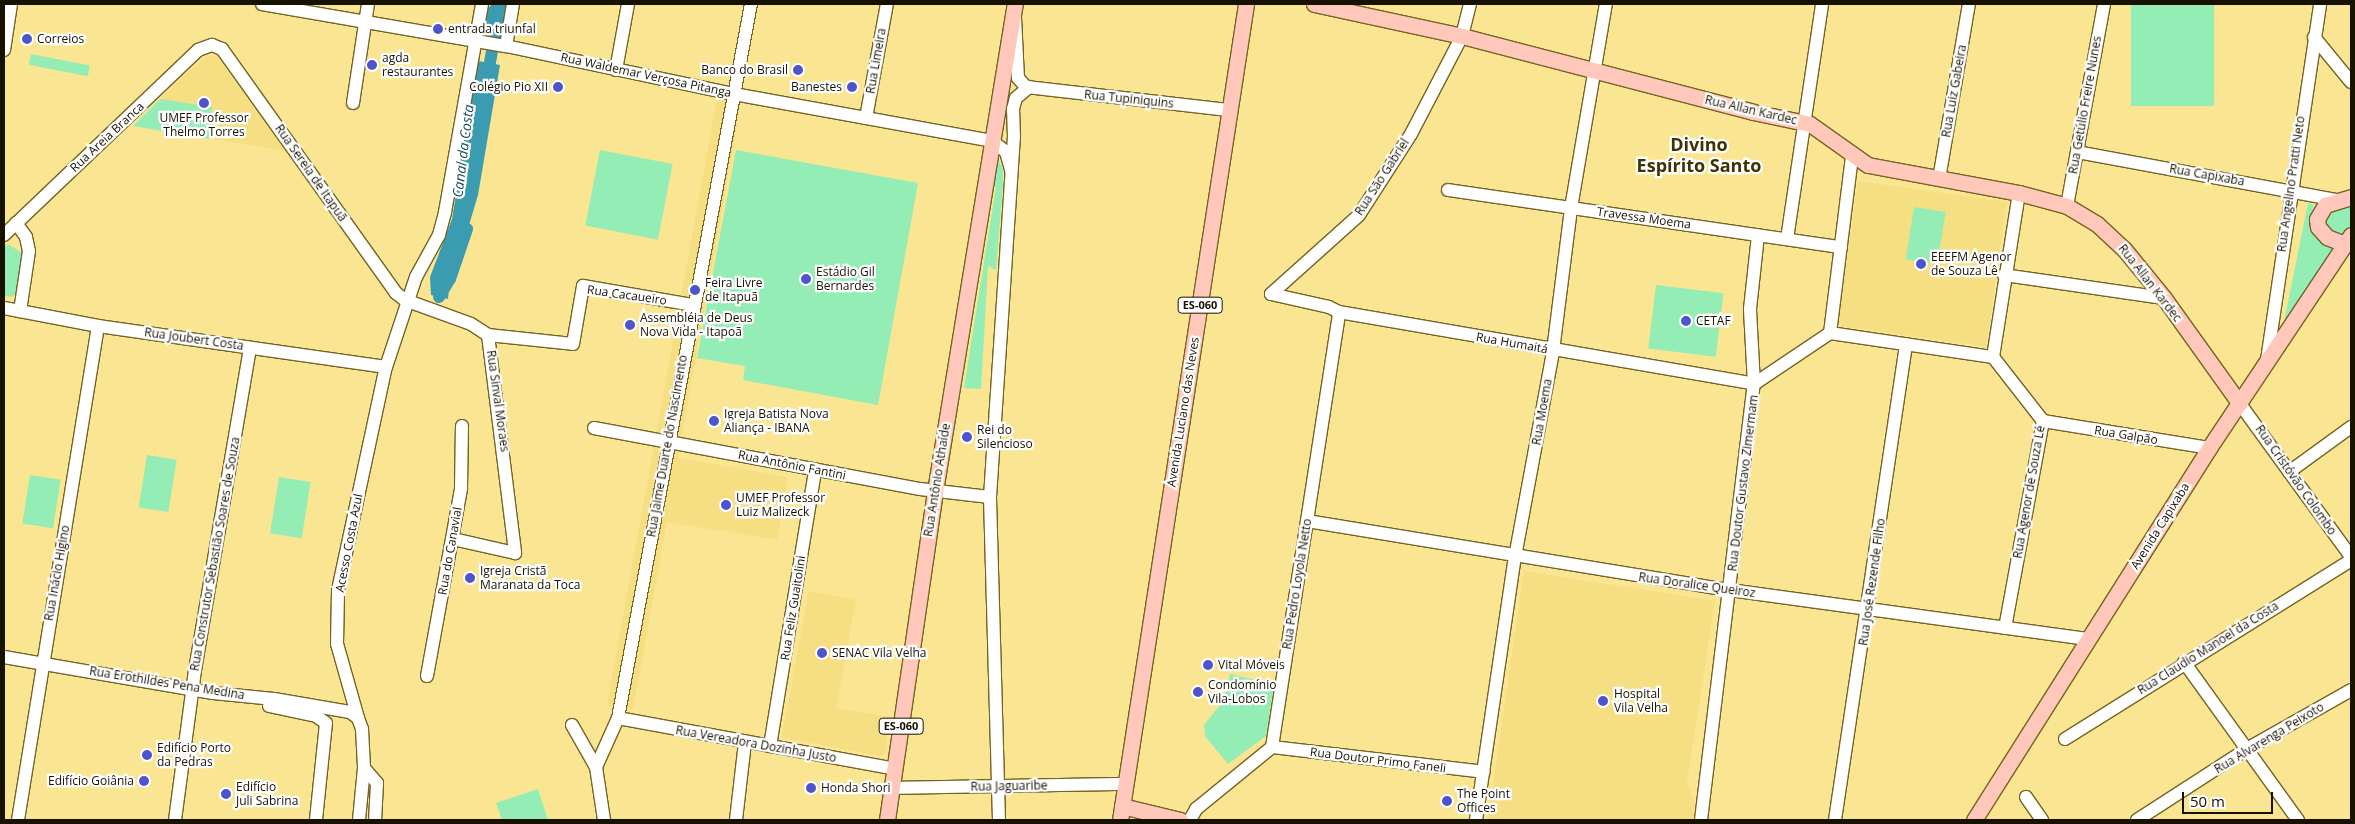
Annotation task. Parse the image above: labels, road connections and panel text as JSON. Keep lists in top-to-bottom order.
{
  "streets": {
    "main road": [
      "Rua Allan Kardec",
      "ES-060",
      "Avenida Luciano das Neves",
      "Rua Antônio Athaíde",
      "Avenida Capixaba"
    ],
    "street": [
      "Rua Limeira",
      "Rua Waldemar Verçosa Pitanga",
      "Rua Luiz Gabeira",
      "Rua Tupiniquins",
      "Rua Getúlio Freire Nunes",
      "Rua Areia Branca",
      "Rua Sereia de Itapuã",
      "Rua Capixaba",
      "Rua São Gabriel",
      "Rua Angelino Pratti Neto",
      "Travessa Moema",
      "Rua Cacaueiro",
      "Rua Joubert Costa",
      "Rua Humaitá",
      "Rua Sinval Moraes",
      "Rua Moema",
      "Rua Galpão",
      "Rua Jaime Duarte do Nascimento",
      "Rua Antônio Fantini",
      "Rua Cristóvão Colombo",
      "Rua Doutor Gustavo Zimermam",
      "Rua Agenor de Souza Lé",
      "Acesso Costa Azul",
      "Rua do Canavial",
      "Rua Construtor Sebastião Soares de Souza",
      "Rua Inácio Higino",
      "Rua José Rezende Filho",
      "Rua Pedro Loyola Netto",
      "Rua Doralice Queiroz",
      "Rua Feliz Guaitolini",
      "Rua Claudio Manoel da Costa",
      "Rua Erothildes Pena Medina",
      "Rua Alvarenga Peixoto",
      "Rua Vereadora Dozinha Justo",
      "Rua Doutor Primo Faneli",
      "Rua Jaguaribe"
    ]
  },
  "crossings": [
    ["Rua Limeira", "Rua Waldemar Verçosa Pitanga"],
    ["Rua Waldemar Verçosa Pitanga", "ES-060"],
    ["Rua Waldemar Verçosa Pitanga", "Rua Jaime Duarte do Nascimento"],
    ["Rua Waldemar Verçosa Pitanga", "Rua Antônio Athaíde"],
    ["Rua Waldemar Verçosa Pitanga", "Acesso Costa Azul"],
    ["Rua Luiz Gabeira", "Rua Allan Kardec"],
    ["Rua Tupiniquins", "Avenida Luciano das Neves"],
    ["Rua Getúlio Freire Nunes", "Rua Allan Kardec"],
    ["Rua Getúlio Freire Nunes", "Rua Capixaba"],
    ["Rua Allan Kardec", "Rua São Gabriel"],
    ["Rua Allan Kardec", "Rua Moema"],
    ["Rua Allan Kardec", "Rua Cristóvão Colombo"],
    ["Rua Allan Kardec", "Avenida Capixaba"],
    ["Rua Areia Branca", "Rua Sereia de Itapuã"],
    ["Rua Sereia de Itapuã", "Rua Sinval Moraes"],
    ["Rua Sereia de Itapuã", "Acesso Costa Azul"],
    ["Rua Capixaba", "Rua Angelino Pratti Neto"],
    ["Rua São Gabriel", "Rua Humaitá"],
    ["Rua Angelino Pratti Neto", "Avenida Capixaba"],
    ["Travessa Moema", "Rua Moema"],
    ["Rua Cacaueiro", "Rua Sinval Moraes"],
    ["Rua Cacaueiro", "Rua Jaime Duarte do Nascimento"],
    ["ES-060", "Rua Antônio Athaíde"],
    ["Rua Joubert Costa", "Acesso Costa Azul"],
    ["Rua Joubert Costa", "Rua Construtor Sebastião Soares de Souza"],
    ["Rua Joubert Costa", "Rua Inácio Higino"],
    ["Rua Humaitá", "Rua Moema"],
    ["Rua Humaitá", "Rua Doutor Gustavo Zimermam"],
    ["Rua Humaitá", "Rua Pedro Loyola Netto"],
    ["Rua Sinval Moraes", "Acesso Costa Azul"],
    ["Rua Sinval Moraes", "Rua do Canavial"],
    ["Avenida Luciano das Neves", "Rua Jaguaribe"],
    ["Rua Moema", "Rua Doralice Queiroz"],
    ["Rua Moema", "Rua Doutor Primo Faneli"],
    ["Rua Galpão", "Rua Agenor de Souza Lé"],
    ["Rua Galpão", "Avenida Capixaba"],
    ["Rua Jaime Duarte do Nascimento", "Rua Antônio Fantini"],
    ["Rua Jaime Duarte do Nascimento", "Rua Vereadora Dozinha Justo"],
    ["Rua Antônio Fantini", "Rua Antônio Athaíde"],
    ["Rua Antônio Fantini", "Rua Feliz Guaitolini"],
    ["Rua Antônio Athaíde", "Rua Vereadora Dozinha Justo"],
    ["Rua Antônio Athaíde", "Rua Jaguaribe"],
    ["Rua Cristóvão Colombo", "Avenida Capixaba"],
    ["Rua Cristóvão Colombo", "Rua Claudio Manoel da Costa"],
    ["Rua Doutor Gustavo Zimermam", "Rua Doralice Queiroz"],
    ["Rua Agenor de Souza Lé", "Rua Doralice Queiroz"],
    ["Avenida Capixaba", "Rua Doralice Queiroz"],
    ["Acesso Costa Azul", "Rua Erothildes Pena Medina"],
    ["Rua Construtor Sebastião Soares de Souza", "Rua Erothildes Pena Medina"],
    ["Rua Inácio Higino", "Rua Erothildes Pena Medina"],
    ["Rua José Rezende Filho", "Rua Doralice Queiroz"],
    ["Rua Pedro Loyola Netto", "Rua Doralice Queiroz"],
    ["Rua Pedro Loyola Netto", "Rua Doutor Primo Faneli"],
    ["Rua Feliz Guaitolini", "Rua Vereadora Dozinha Justo"]
  ],
  "districts": ["Divino Espírito Santo"],
  "water": ["Canal da Costa"],
  "places": [
    "entrada triunfal",
    "Correios",
    "agda restaurantes",
    "Banco do Brasil",
    "Colégio Pio XII",
    "Banestes",
    "UMEF Professor Thelmo Torres",
    "EEEFM Agenor de Souza Lê",
    "Estádio Gil Bernardes",
    "Feira Livre de Itapuã",
    "CETAF",
    "Assembléia de Deus Nova Vida - Itapoã",
    "Igreja Batista Nova Aliança - IBANA",
    "Rei do Silencioso",
    "UMEF Professor Luiz Malizeck",
    "Igreja Cristã Maranata da Toca",
    "SENAC Vila Velha",
    "Vital Móveis",
    "Condomínio Vila-Lobos",
    "Hospital Vila Velha",
    "Edifício Porto da Pedras",
    "Edifício Goiânia",
    "Honda Shori",
    "Edifício Juli Sabrina",
    "The Point Offices"
  ],
  "scale_bar": "50 m"
}
